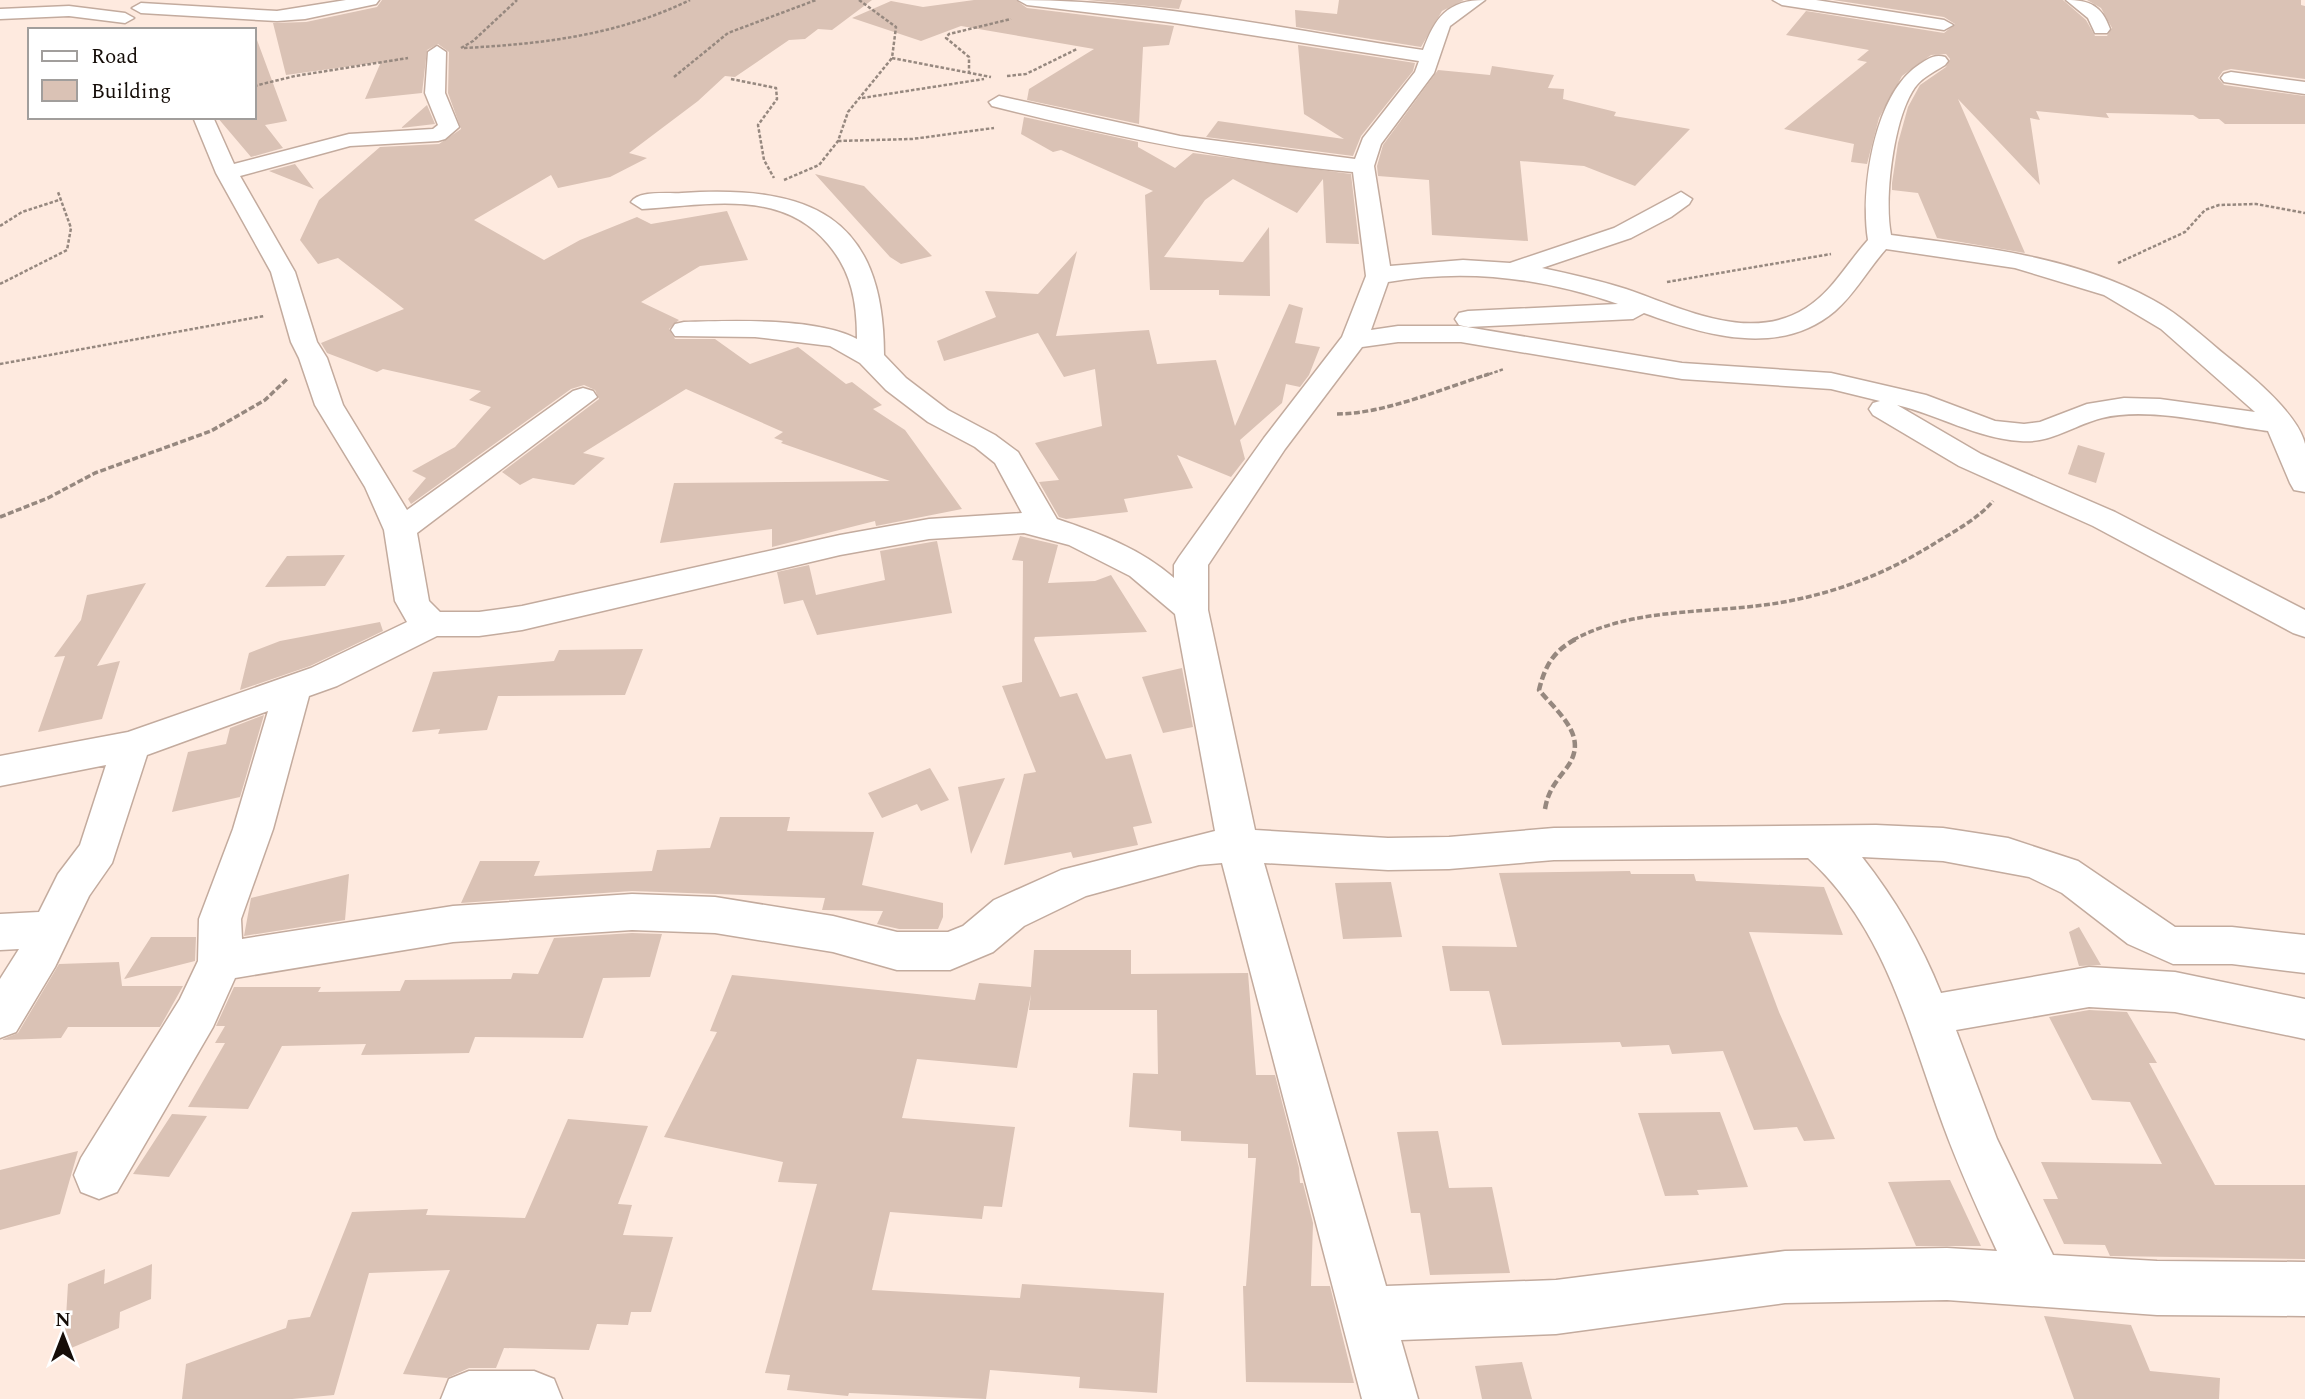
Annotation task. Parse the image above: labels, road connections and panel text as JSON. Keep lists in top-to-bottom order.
{
  "legend": ["Road", "Building"],
  "north": "top"
}
